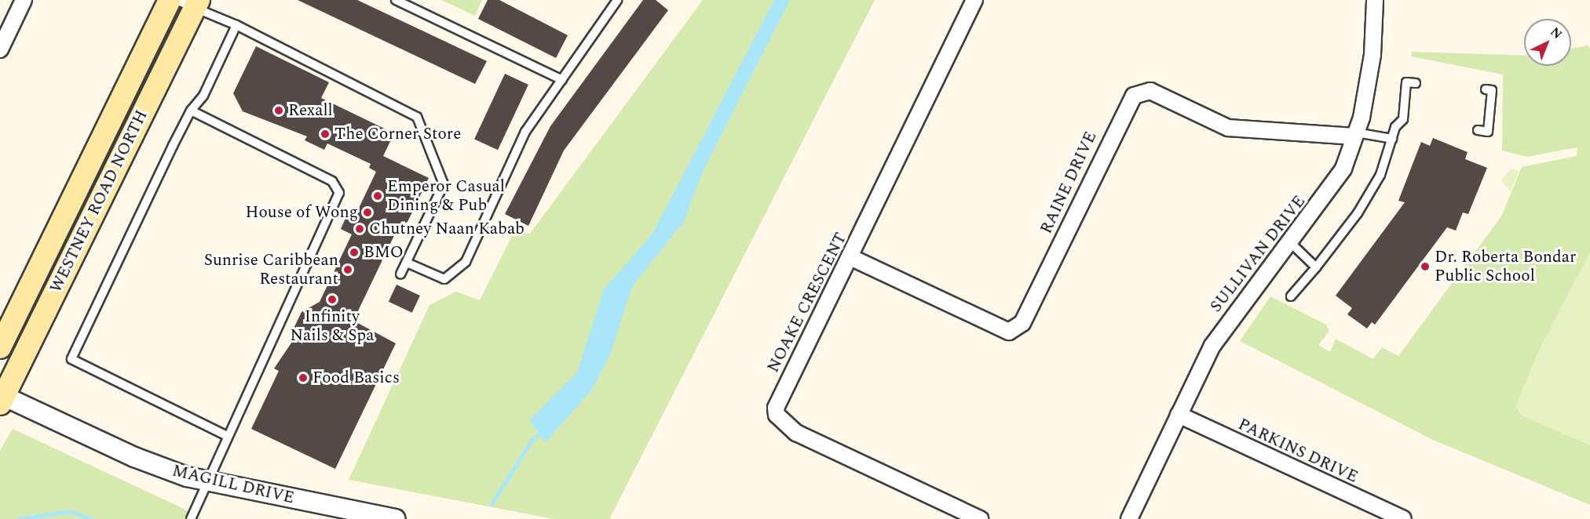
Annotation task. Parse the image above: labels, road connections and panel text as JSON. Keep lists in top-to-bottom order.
{
  "streets": {
    "main road": ["WESTNEY ROAD NORTH"],
    "street": [
      "RAINE DRIVE",
      "SULLIVAN DRIVE",
      "NOAKE CRESCENT",
      "PARKINS DRIVE",
      "MAGILL DRIVE"
    ]
  },
  "crossings": [
    ["RAINE DRIVE", "SULLIVAN DRIVE"],
    ["RAINE DRIVE", "NOAKE CRESCENT"],
    ["WESTNEY ROAD NORTH", "MAGILL DRIVE"],
    ["SULLIVAN DRIVE", "PARKINS DRIVE"]
  ],
  "places": [
    "Rexall",
    "The Corner Store",
    "Emperor Casual Dining & Pub",
    "House of Wong",
    "Chutney Naan Kabab",
    "BMO",
    "Dr. Roberta Bondar Public School",
    "Sunrise Caribbean Restaurant",
    "Infinity Nails & Spa",
    "Food Basics"
  ],
  "north": "top right"
}
